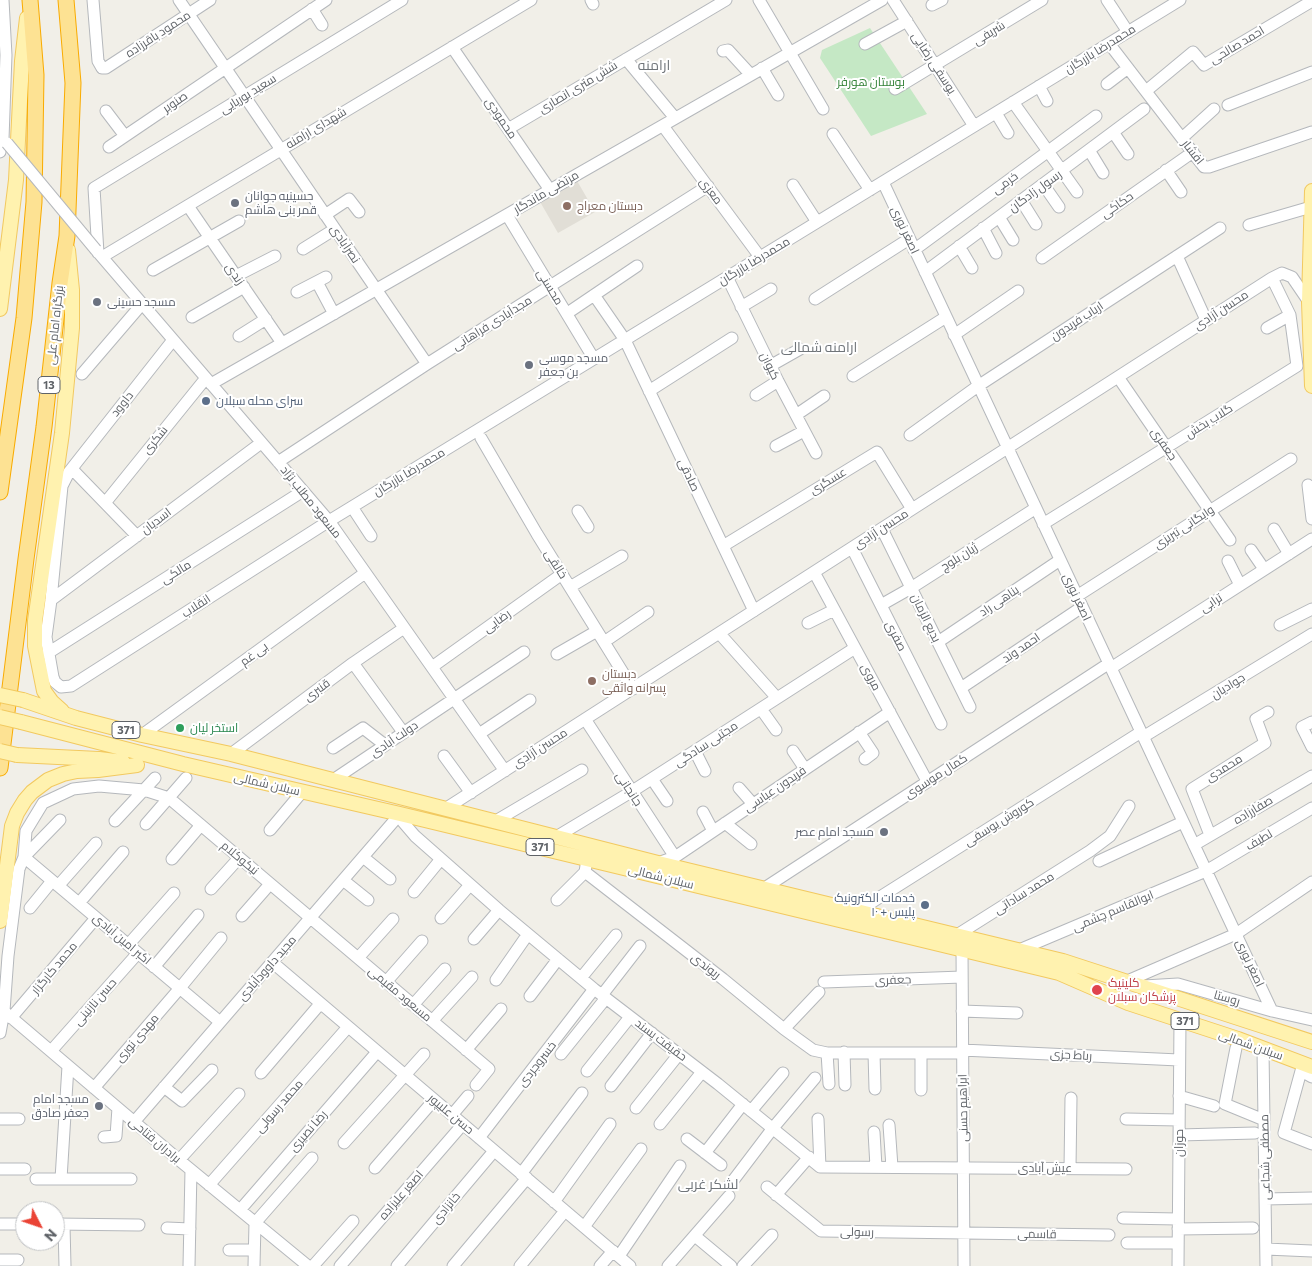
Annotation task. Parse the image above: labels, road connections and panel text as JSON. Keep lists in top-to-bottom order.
{
  "streets": {
    "highway": ["بزرگراه امام علی", "13"],
    "main road": ["371", "سبلان شمالی"],
    "street": [
      "شریفی",
      "محمود باقرزاده",
      "احمد صالحی",
      "محمدرضا بازرگان",
      "یوسفی رضایی",
      "شش متری انصاری",
      "سعید بوریایی",
      "صنوبر",
      "محمودی",
      "شهدای ارامنه",
      "افشار",
      "خرمی",
      "معزی",
      "رسول زادگان",
      "مرتضی ماندگار",
      "حکاکی",
      "اصغر نوری",
      "نصرآبادی",
      "زندی",
      "محسنی",
      "محسن آزادی",
      "ارباب فریدون",
      "مجدآبادی فراهانی",
      "کیوان",
      "داوود",
      "گلاب بخش",
      "شکری",
      "جعفری",
      "صادقی",
      "عسگری",
      "مسعود مطلب نژاد",
      "اسدیان",
      "وایگانی تبریزی",
      "ژیان بلوچ",
      "خالقی",
      "مالکی",
      "پناهی راد",
      "ترابی",
      "انقلاب",
      "بدیع الزمان",
      "رضایی",
      "صفری",
      "احمد وند",
      "بی غم",
      "مروی",
      "جوادیان",
      "قنبری",
      "دولت آبادی",
      "مجتبی سادگی",
      "محمدی",
      "کمال موسوی",
      "جانجانی",
      "فریدون عباسی",
      "صفارزاده",
      "کوروش یوسفی",
      "لطیف",
      "نیکوکلام",
      "محمد ساداتی",
      "ابوالقاسم چشمی",
      "اکبر امین آبادی",
      "ریوندی",
      "محمد کارگزار",
      "مجید داوودآبادی",
      "مسعود مقیمی",
      "روستا",
      "حسن نازنینی",
      "مهدی نوری",
      "حقیقت پسند",
      "رباط جزی",
      "خسروجردی",
      "محمد رسولی",
      "ابراهیم حسنی",
      "حسن علیپور",
      "رضا نصیری",
      "برادران فتاحی",
      "حوزان",
      "مصطفی شجاعی",
      "عیش آبادی",
      "اصغر علیزاده",
      "خانزادی",
      "رسولی",
      "قاسمی"
    ]
  },
  "crossings": [
    ["شریفی", "یوسفی رضایی"],
    ["محمود باقرزاده", "نصرآبادی"],
    ["احمد صالحی", "افشار"],
    ["محمدرضا بازرگان", "یوسفی رضایی"],
    ["محمدرضا بازرگان", "معزی"],
    ["محمدرضا بازرگان", "اصغر نوری"],
    ["محمدرضا بازرگان", "محسنی"],
    ["محمدرضا بازرگان", "کیوان"],
    ["محمدرضا بازرگان", "صادقی"],
    ["محمدرضا بازرگان", "مسعود مطلب نژاد"],
    ["محمدرضا بازرگان", "انقلاب"],
    ["شش متری انصاری", "محمودی"],
    ["سعید بوریایی", "شهدای ارامنه"],
    ["سعید بوریایی", "نصرآبادی"],
    ["سعید بوریایی", "مسعود مطلب نژاد"],
    ["صنوبر", "نصرآبادی"],
    ["محمودی", "شهدای ارامنه"],
    ["محمودی", "مرتضی ماندگار"],
    ["شهدای ارامنه", "نصرآبادی"],
    ["شهدای ارامنه", "زندی"],
    ["شهدای ارامنه", "مسعود مطلب نژاد"],
    ["افشار", "حکاکی"],
    ["خرمی", "اصغر نوری"],
    ["معزی", "مرتضی ماندگار"],
    ["معزی", "مجدآبادی فراهانی"],
    ["رسول زادگان", "اصغر نوری"],
    ["مرتضی ماندگار", "نصرآبادی"],
    ["مرتضی ماندگار", "زندی"],
    ["مرتضی ماندگار", "محسنی"],
    ["مرتضی ماندگار", "شکری"],
    ["مرتضی ماندگار", "مسعود مطلب نژاد"],
    ["اصغر نوری", "محسن آزادی"],
    ["اصغر نوری", "ارباب فریدون"],
    ["اصغر نوری", "گلاب بخش"],
    ["اصغر نوری", "وایگانی تبریزی"],
    ["اصغر نوری", "ژیان بلوچ"],
    ["اصغر نوری", "پناهی راد"],
    ["اصغر نوری", "ترابی"],
    ["اصغر نوری", "احمد وند"],
    ["اصغر نوری", "جوادیان"],
    ["اصغر نوری", "کمال موسوی"],
    ["اصغر نوری", "صفارزاده"],
    ["اصغر نوری", "کوروش یوسفی"],
    ["اصغر نوری", "لطیف"],
    ["اصغر نوری", "ابوالقاسم چشمی"],
    ["اصغر نوری", "روستا"],
    ["نصرآبادی", "مجدآبادی فراهانی"],
    ["محسنی", "مجدآبادی فراهانی"],
    ["محسن آزادی", "گلاب بخش"],
    ["محسن آزادی", "جعفری"],
    ["محسن آزادی", "صادقی"],
    ["محسن آزادی", "عسگری"],
    ["محسن آزادی", "مسعود مطلب نژاد"],
    ["محسن آزادی", "خالقی"],
    ["محسن آزادی", "بدیع الزمان"],
    ["محسن آزادی", "صفری"],
    ["محسن آزادی", "مروی"],
    ["محسن آزادی", "سبلان شمالی"],
    ["محسن آزادی", "جانجانی"],
    ["مجدآبادی فراهانی", "مسعود مطلب نژاد"],
    ["داوود", "مسعود مطلب نژاد"],
    ["داوود", "اسدیان"],
    ["داوود", "مالکی"],
    ["داوود", "انقلاب"],
    ["گلاب بخش", "جعفری"],
    ["شکری", "مسعود مطلب نژاد"],
    ["جعفری", "وایگانی تبریزی"],
    ["جعفری", "ریوندی"],
    ["جعفری", "ابراهیم حسنی"],
    ["صادقی", "عسگری"],
    ["مسعود مطلب نژاد", "اسدیان"],
    ["مسعود مطلب نژاد", "مالکی"],
    ["مسعود مطلب نژاد", "انقلاب"],
    ["مسعود مطلب نژاد", "رضایی"],
    ["مسعود مطلب نژاد", "بی غم"],
    ["مسعود مطلب نژاد", "قنبری"],
    ["مسعود مطلب نژاد", "دولت آبادی"],
    ["ژیان بلوچ", "بدیع الزمان"],
    ["ژیان بلوچ", "صفری"],
    ["خالقی", "رضایی"],
    ["پناهی راد", "بدیع الزمان"],
    ["ترابی", "کمال موسوی"],
    ["بدیع الزمان", "احمد وند"],
    ["بی غم", "سبلان شمالی"],
    ["مروی", "مجتبی سادگی"],
    ["مروی", "کمال موسوی"],
    ["مروی", "فریدون عباسی"],
    ["جوادیان", "کوروش یوسفی"],
    ["قنبری", "سبلان شمالی"],
    ["371", "سبلان شمالی"],
    ["371", "روستا"],
    ["دولت آبادی", "سبلان شمالی"],
    ["مجتبی سادگی", "سبلان شمالی"],
    ["مجتبی سادگی", "جانجانی"],
    ["محمدی", "صفارزاده"],
    ["کمال موسوی", "سبلان شمالی"],
    ["سبلان شمالی", "فریدون عباسی"],
    ["سبلان شمالی", "کوروش یوسفی"],
    ["سبلان شمالی", "محمد ساداتی"],
    ["سبلان شمالی", "ابوالقاسم چشمی"],
    ["سبلان شمالی", "ریوندی"],
    ["سبلان شمالی", "مجید داوودآبادی"],
    ["سبلان شمالی", "حقیقت پسند"],
    ["سبلان شمالی", "ابراهیم حسنی"],
    ["سبلان شمالی", "حوزان"],
    ["سبلان شمالی", "مصطفی شجاعی"],
    ["جانجانی", "فریدون عباسی"],
    ["لطیف", "ابوالقاسم چشمی"],
    ["نیکوکلام", "مجید داوودآبادی"],
    ["نیکوکلام", "مسعود مقیمی"],
    ["محمد ساداتی", "ابراهیم حسنی"],
    ["اکبر امین آبادی", "محمد کارگزار"],
    ["اکبر امین آبادی", "مجید داوودآبادی"],
    ["اکبر امین آبادی", "حسن نازنینی"],
    ["اکبر امین آبادی", "مهدی نوری"],
    ["ریوندی", "رباط جزی"],
    ["ریوندی", "ابراهیم حسنی"],
    ["محمد کارگزار", "برادران فتاحی"],
    ["مجید داوودآبادی", "مسعود مقیمی"],
    ["مجید داوودآبادی", "حقیقت پسند"],
    ["مجید داوودآبادی", "حسن علیپور"],
    ["مجید داوودآبادی", "برادران فتاحی"],
    ["حسن نازنینی", "برادران فتاحی"],
    ["مهدی نوری", "برادران فتاحی"],
    ["حقیقت پسند", "خسروجردی"],
    ["رباط جزی", "ابراهیم حسنی"],
    ["رباط جزی", "حوزان"],
    ["خسروجردی", "حسن علیپور"],
    ["محمد رسولی", "حسن علیپور"],
    ["محمد رسولی", "برادران فتاحی"],
    ["ابراهیم حسنی", "عیش آبادی"],
    ["ابراهیم حسنی", "رسولی"],
    ["ابراهیم حسنی", "قاسمی"],
    ["حسن علیپور", "رضا نصیری"],
    ["حسن علیپور", "اصغر علیزاده"],
    ["حسن علیپور", "خانزادی"],
    ["رضا نصیری", "برادران فتاحی"],
    ["رسولی", "قاسمی"]
  ],
  "districts": ["ارامنه", "ارامنه شمالی", "لشکر غربی"],
  "parks": ["بوستان هورفر"],
  "places": [
    "حسینیه جوانان قمر بنی هاشم",
    "دبستان معراج",
    "مسجد حسینی",
    "مسجد موسی بن جعفر",
    "سرای محله سبلان",
    "دبستان پسرانه واثقی",
    "استخر لیان",
    "مسجد امام عصر",
    "خدمات الکترونیک پلیس + ۱۰",
    "کلینیک پزشکان سبلان",
    "مسجد امام جعفر صادق"
  ],
  "north": "bottom right"
}
